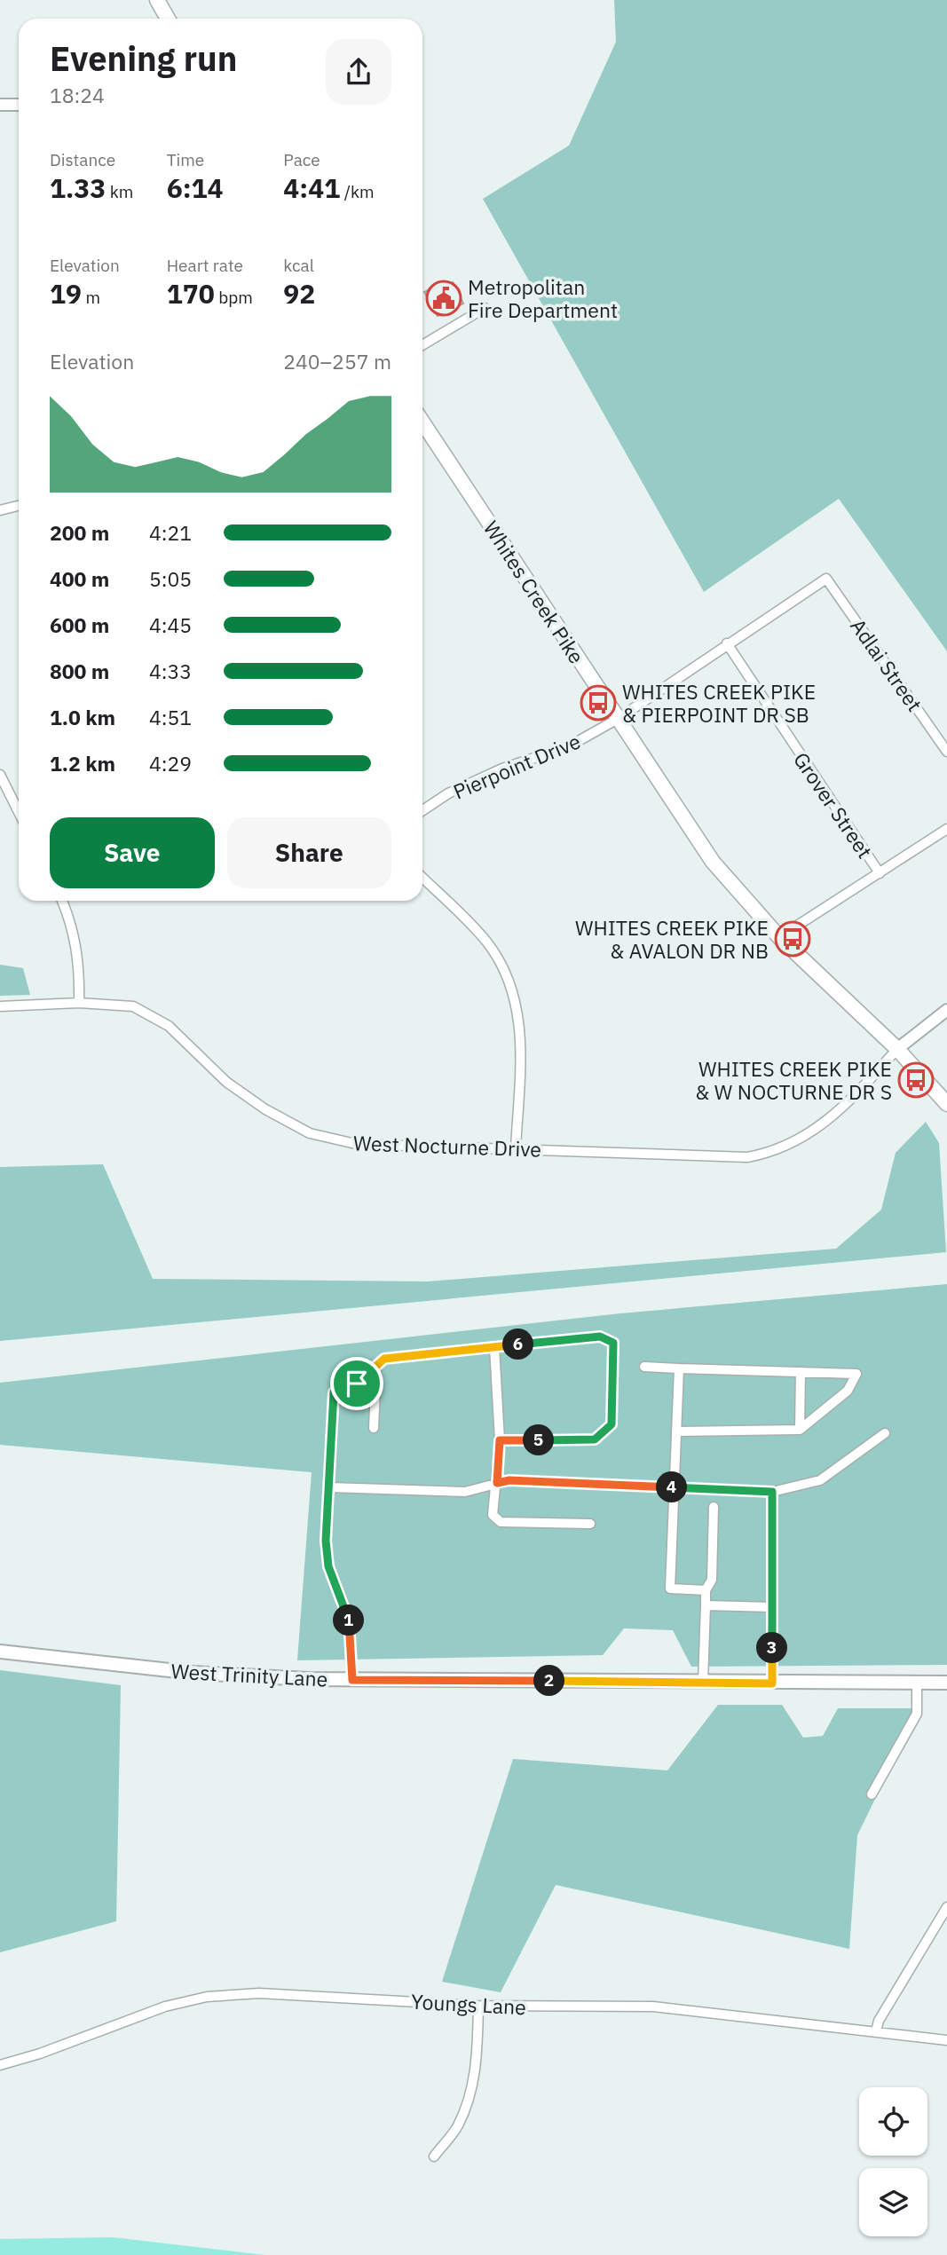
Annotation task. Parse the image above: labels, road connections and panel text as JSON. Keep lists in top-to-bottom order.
{
  "streets": {
    "main road": ["Whites Creek Pike", "West Trinity Lane"],
    "street": [
      "Adlai Street",
      "Pierpoint Drive",
      "Grover Street",
      "West Nocturne Drive",
      "Youngs Lane"
    ]
  },
  "crossings": [
    ["Whites Creek Pike", "Pierpoint Drive"],
    ["Whites Creek Pike", "West Nocturne Drive"],
    ["Adlai Street", "Pierpoint Drive"],
    ["Pierpoint Drive", "Grover Street"]
  ],
  "places": {
    "public building": ["Metropolitan Fire Department"],
    "bus stop": ["WHITES CREEK PIKE & PIERPOINT DR SB", "WHITES CREEK PIKE & AVALON DR NB", "WHITES CREEK PIKE & W NOCTURNE DR S"]
  },
  "page": {
    "heading": ["Evening run", "18:24"],
    "stats": [
      ["Distance", "1.33 km"],
      ["Time", "6:14"],
      ["Pace", "4:41 /km"],
      ["Elevation", "19 m"],
      ["Heart rate", "170 bpm"],
      ["kcal", "92"]
    ],
    "chart": ["Elevation", "240–257 m"],
    "list": [
      {
        "name": "200 m",
        "note": "4:21"
      },
      {
        "name": "400 m",
        "note": "5:05"
      },
      {
        "name": "600 m",
        "note": "4:45"
      },
      {
        "name": "800 m",
        "note": "4:33"
      },
      {
        "name": "1.0 km",
        "note": "4:51"
      },
      {
        "name": "1.2 km",
        "note": "4:29"
      }
    ],
    "buttons": ["Save", "Share"],
    "pins": [
      "6",
      "5",
      "4",
      "1",
      "3",
      "2"
    ]
  }
}
